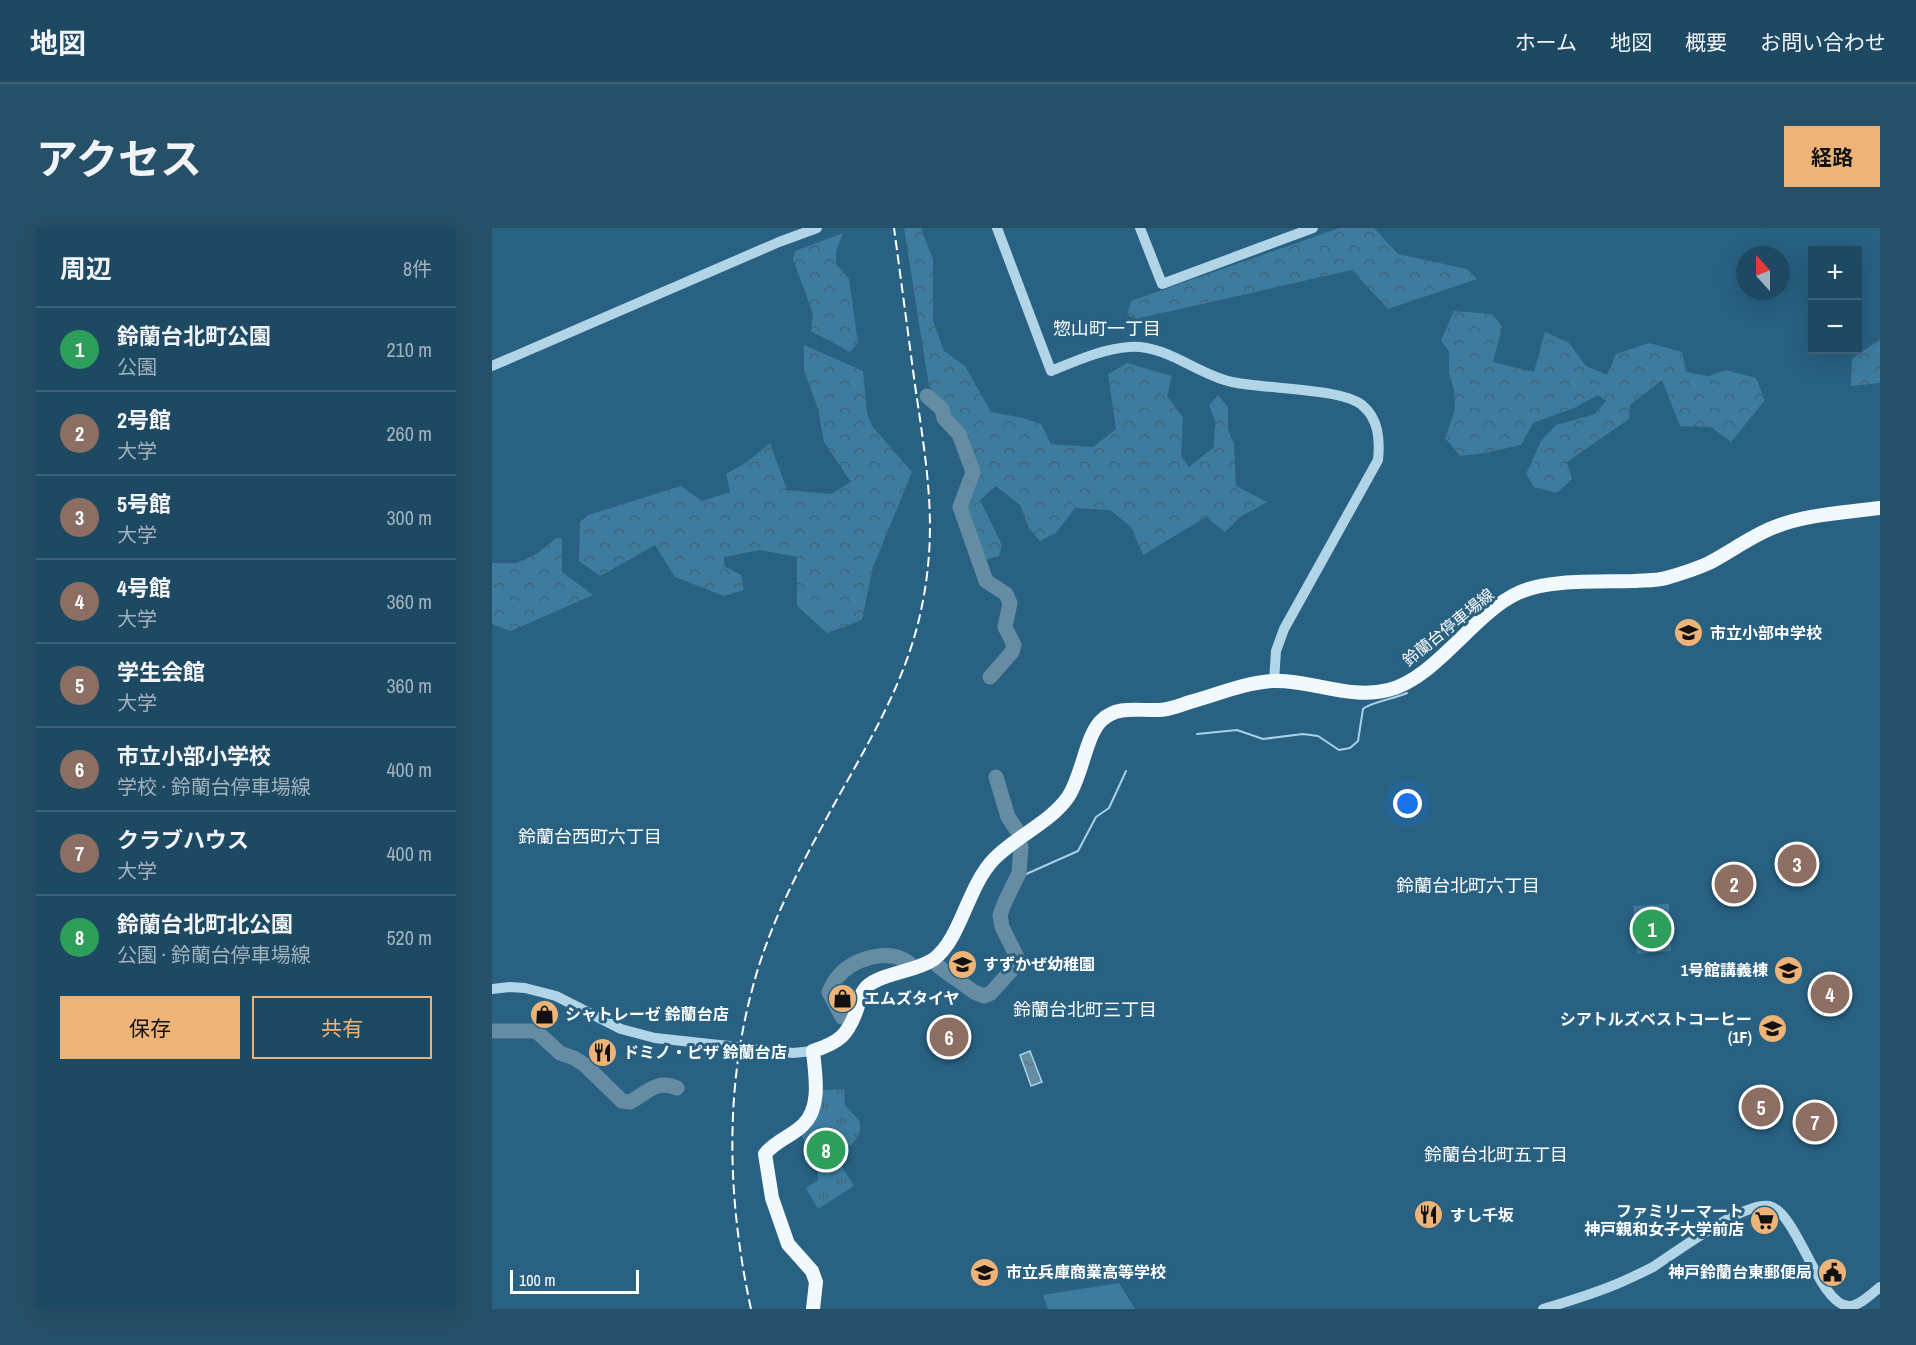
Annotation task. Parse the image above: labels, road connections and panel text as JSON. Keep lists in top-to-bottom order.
{
  "streets": {
    "main road": ["鈴蘭台停車場線"]
  },
  "districts": [
    "惣山町一丁目",
    "鈴蘭台西町六丁目",
    "鈴蘭台北町六丁目",
    "鈴蘭台北町三丁目",
    "鈴蘭台北町五丁目"
  ],
  "places": {
    "school or university": [
      "市立小部中学校",
      "すずかぜ幼稚園",
      "1号館講義棟",
      "シアトルズベストコーヒー (1F)",
      "市立兵庫商業高等学校"
    ],
    "shop": ["エムズタイヤ", "シャトレーゼ 鈴蘭台店"],
    "restaurant": ["ドミノ・ピザ 鈴蘭台店", "すし千坂"],
    "supermarket": ["ファミリーマート 神戸親和女子大学前店"],
    "public building": ["神戸鈴蘭台東郵便局"]
  },
  "scale_bar": "100 m",
  "north": "top",
  "page": {
    "header": "地図",
    "nav": [
      "ホーム",
      "地図",
      "概要",
      "お問い合わせ"
    ],
    "title": "アクセス",
    "buttons": [
      "経路",
      ["保存", "共有"]
    ],
    "heading": ["周辺", "8件"],
    "map_buttons": ["+", "−"],
    "list": [
      {
        "mark": "1",
        "name": "鈴蘭台北町公園",
        "note": "公園",
        "value": "210 m"
      },
      {
        "mark": "2",
        "name": "2号館",
        "note": "大学",
        "value": "260 m"
      },
      {
        "mark": "3",
        "name": "5号館",
        "note": "大学",
        "value": "300 m"
      },
      {
        "mark": "4",
        "name": "4号館",
        "note": "大学",
        "value": "360 m"
      },
      {
        "mark": "5",
        "name": "学生会館",
        "note": "大学",
        "value": "360 m"
      },
      {
        "mark": "6",
        "name": "市立小部小学校",
        "note": "学校 · 鈴蘭台停車場線",
        "value": "400 m"
      },
      {
        "mark": "7",
        "name": "クラブハウス",
        "note": "大学",
        "value": "400 m"
      },
      {
        "mark": "8",
        "name": "鈴蘭台北町北公園",
        "note": "公園 · 鈴蘭台停車場線",
        "value": "520 m"
      }
    ],
    "pins": [
      "3",
      "2",
      "1",
      "4",
      "6",
      "5",
      "7",
      "8"
    ],
    "scale": "100 m"
  }
}
